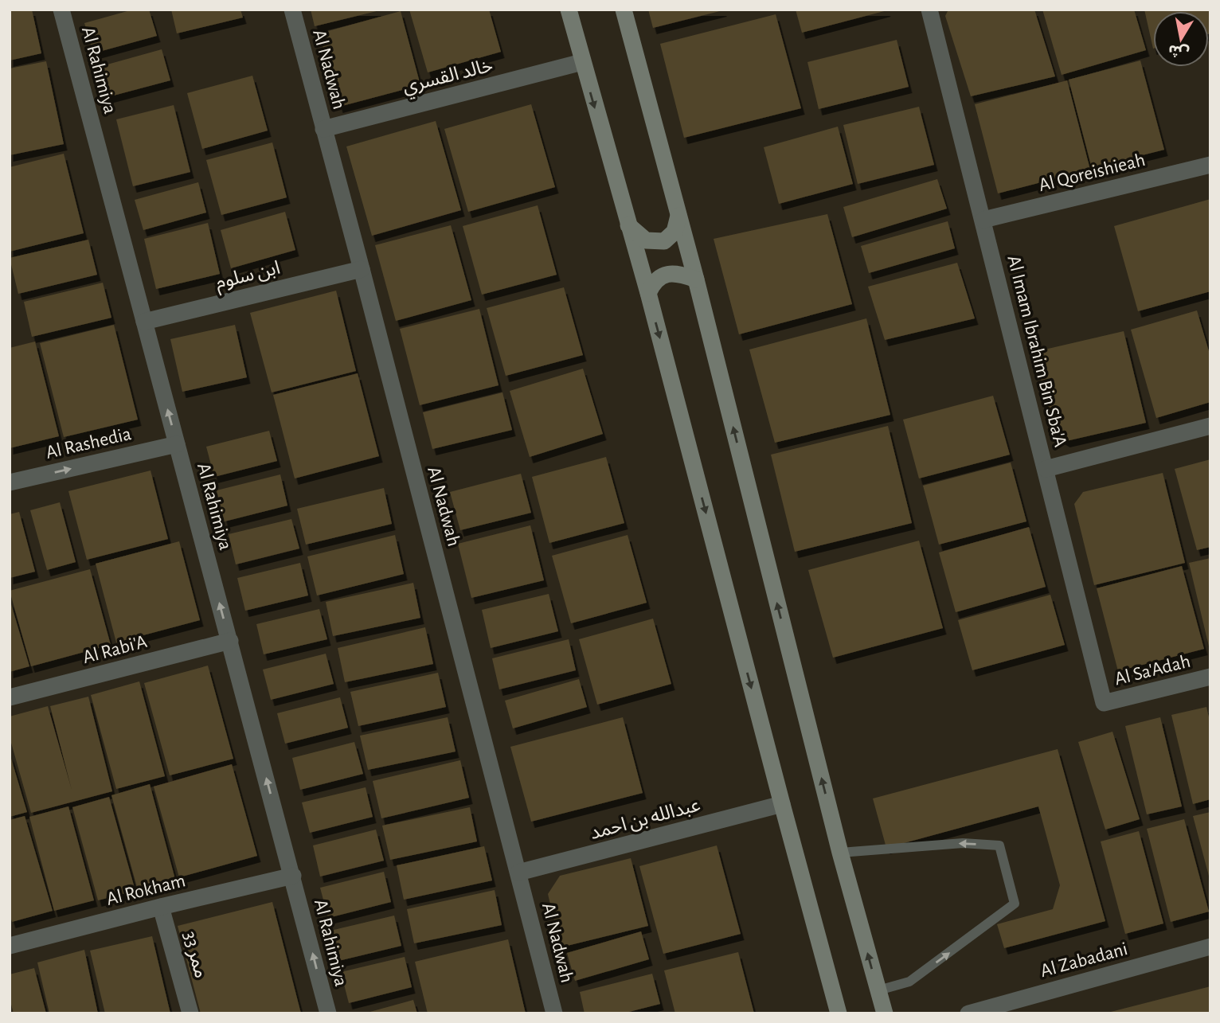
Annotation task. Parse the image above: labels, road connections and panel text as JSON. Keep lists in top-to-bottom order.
{
  "streets": {
    "street": [
      "Al Nadwah",
      "Al Rahimiya",
      "خالد القسري",
      "Al Qoreishieah",
      "ابن سلوم",
      "Al Imam Ibrahim Bin Sba'A",
      "Al Rashedia",
      "Al Rabi'A",
      "Al Sa'Adah",
      "عبدالله بن احمد",
      "Al Rokham",
      "ممر 33",
      "Al Zabadani"
    ]
  },
  "crossings": [
    ["Al Nadwah", "خالد القسري"],
    ["Al Nadwah", "ابن سلوم"],
    ["Al Nadwah", "عبدالله بن احمد"],
    ["Al Rahimiya", "ابن سلوم"],
    ["Al Rahimiya", "Al Rashedia"],
    ["Al Rahimiya", "Al Rabi'A"],
    ["Al Rahimiya", "Al Rokham"],
    ["Al Qoreishieah", "Al Imam Ibrahim Bin Sba'A"],
    ["Al Imam Ibrahim Bin Sba'A", "Al Sa'Adah"],
    ["Al Rokham", "ممر 33"]
  ],
  "one_way": ["Al Rahimiya", "Al Rashedia"],
  "north": "bottom"
}
